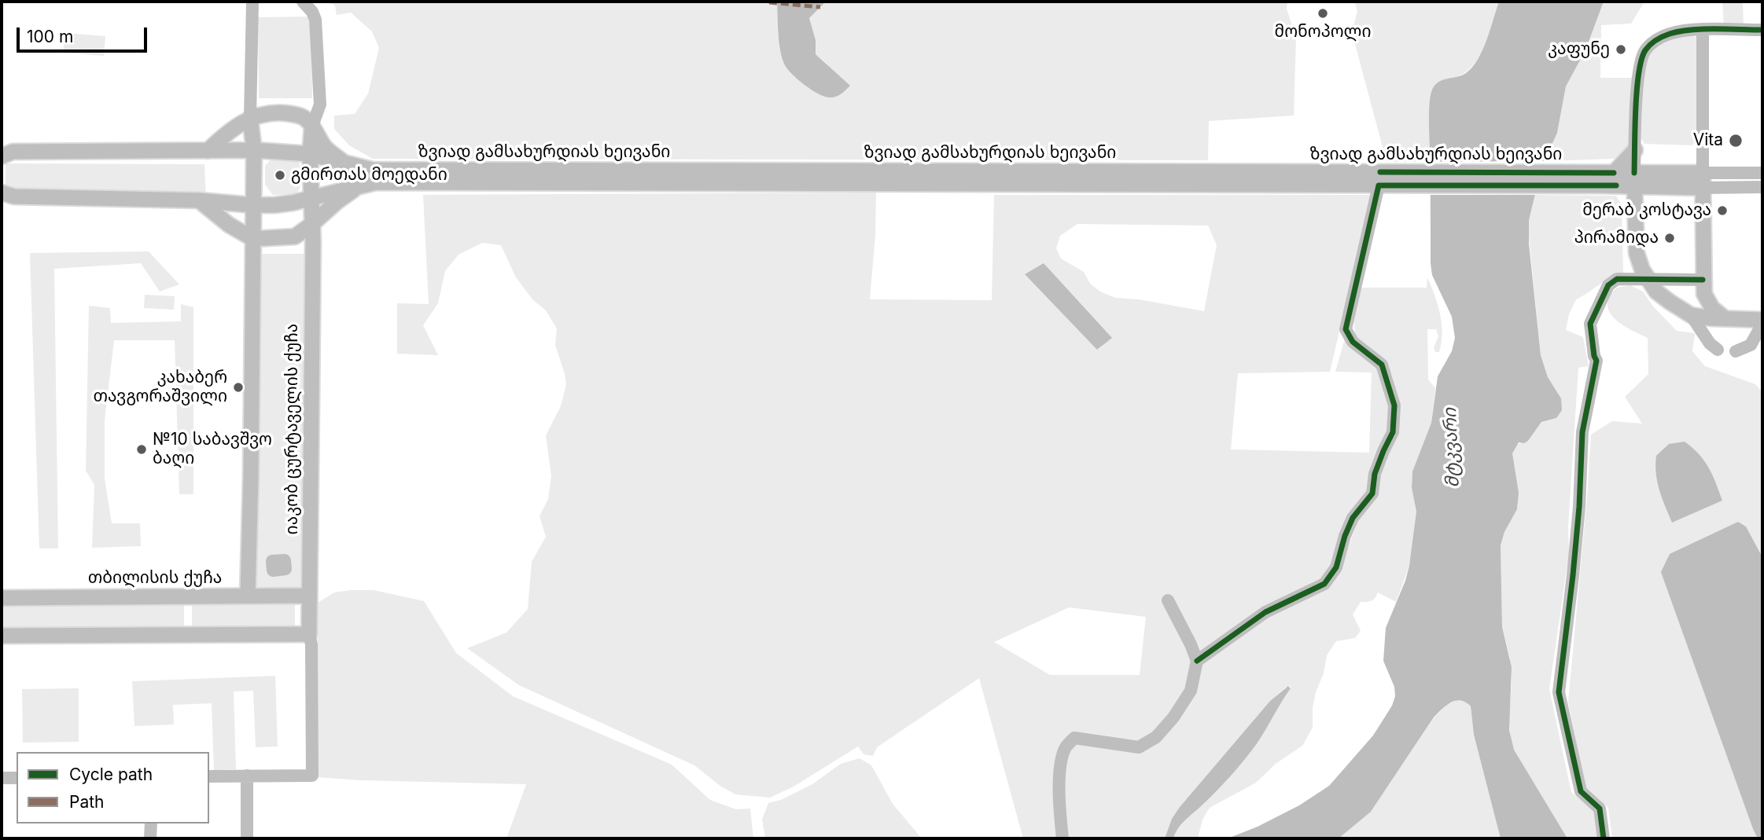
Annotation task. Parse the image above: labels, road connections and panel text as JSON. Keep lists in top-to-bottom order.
{
  "streets": {
    "main road": ["ზვიად გამსახურდიას ხეივანი", "იაკობ ცურტაველის ქუჩა", "თბილისის ქუჩა"]
  },
  "crossings": [
    ["იაკობ ცურტაველის ქუჩა", "თბილისის ქუჩა"]
  ],
  "water": ["მტკვარი"],
  "places": [
    "მონოპოლი",
    "კაფუნე",
    "Vita",
    "გმირთას მოედანი",
    "მერაბ კოსტავა",
    "პირამიდა",
    "კახაბერ თავგორაშვილი",
    "№10 საბავშვო ბაღი"
  ],
  "legend": ["Cycle path", "Path"],
  "scale_bar": "100 m"
}
